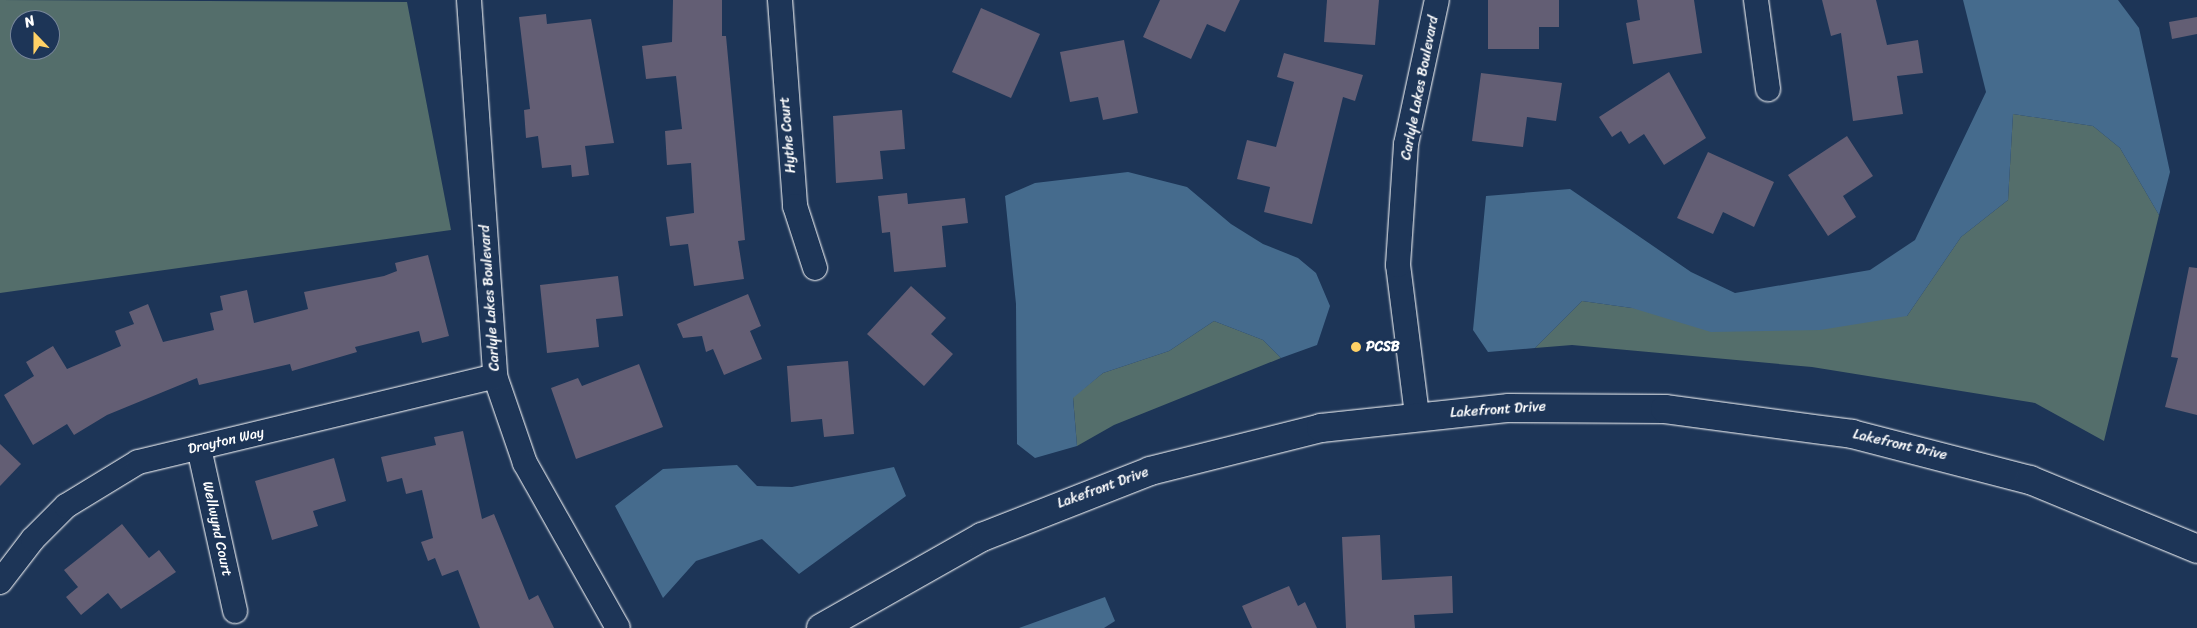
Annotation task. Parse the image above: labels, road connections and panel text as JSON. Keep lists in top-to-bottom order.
{
  "streets": {
    "street": [
      "Carlyle Lakes Boulevard",
      "Hythe Court",
      "Lakefront Drive",
      "Drayton Way",
      "Wellwynd Court"
    ]
  },
  "crossings": [
    ["Carlyle Lakes Boulevard", "Lakefront Drive"],
    ["Carlyle Lakes Boulevard", "Drayton Way"],
    ["Drayton Way", "Wellwynd Court"]
  ],
  "places": ["PCSB"],
  "north": "top"
}
